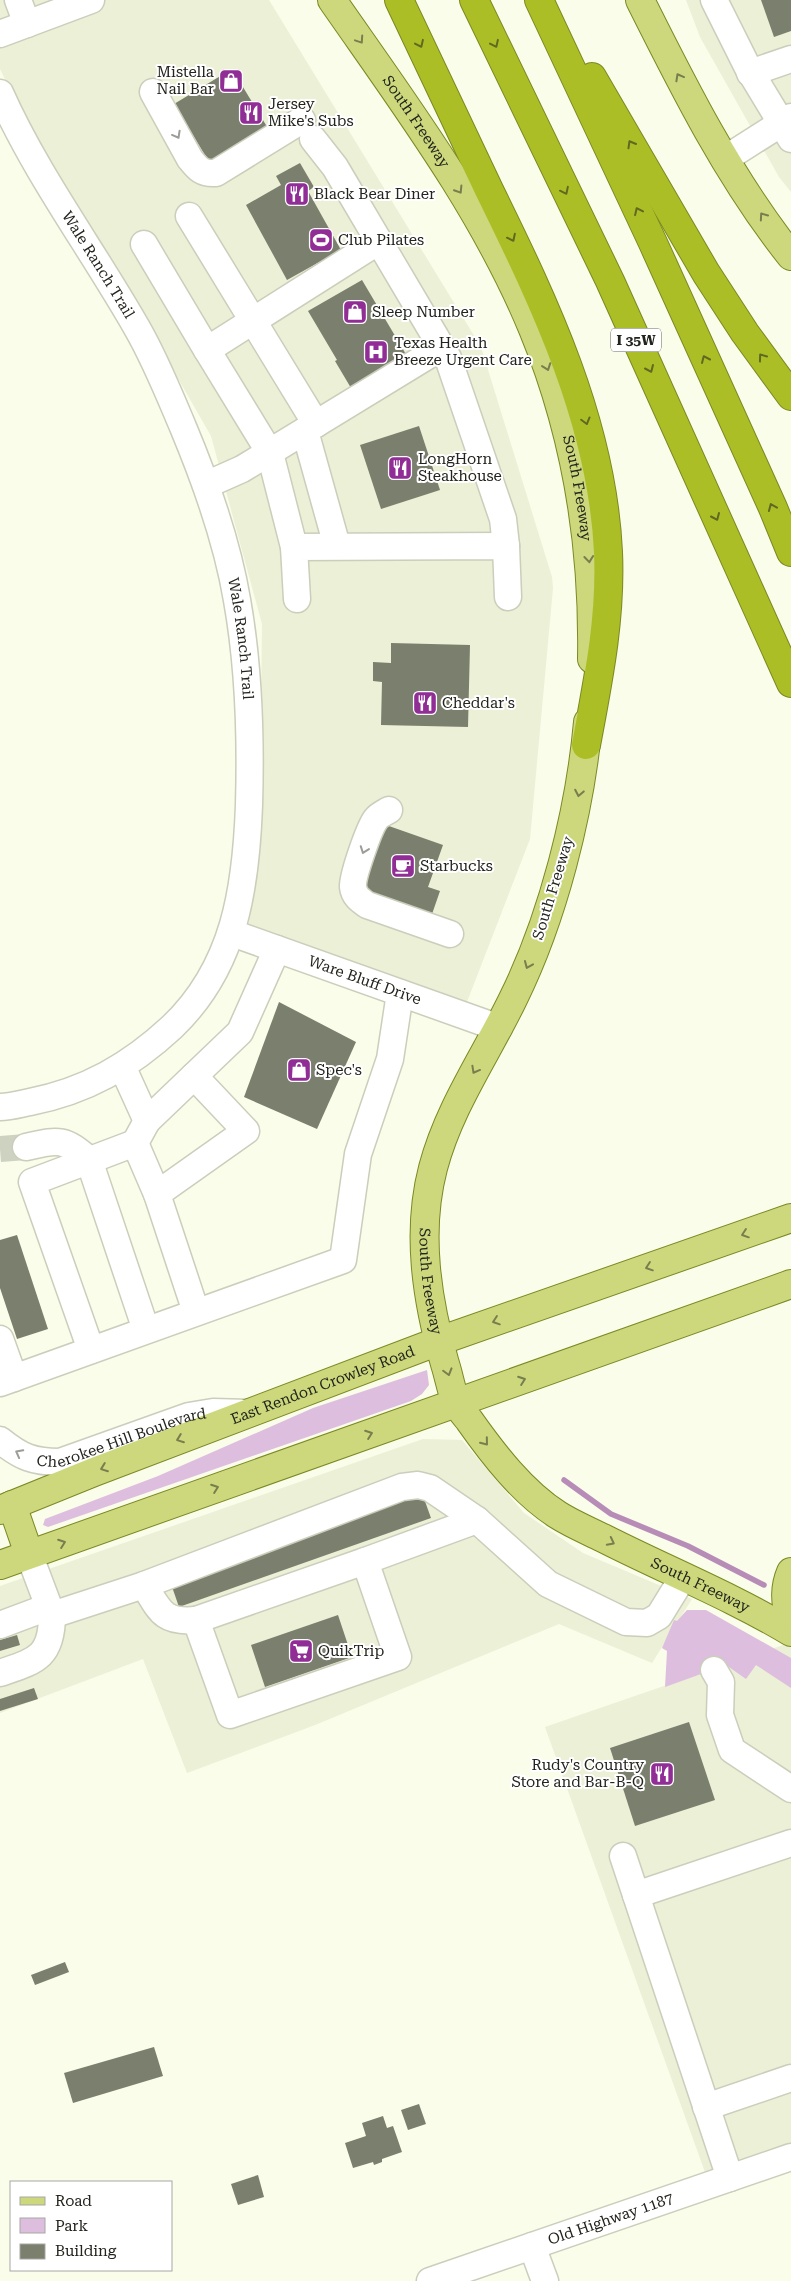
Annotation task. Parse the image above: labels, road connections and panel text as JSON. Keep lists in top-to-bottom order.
{
  "streets": {
    "highway": ["I 35W"],
    "main road": ["South Freeway", "East Rendon Crowley Road"],
    "street": [
      "Wale Ranch Trail",
      "Ware Bluff Drive",
      "Cherokee Hill Boulevard",
      "Old Highway 1187"
    ]
  },
  "crossings": [
    ["South Freeway", "Ware Bluff Drive"],
    ["South Freeway", "East Rendon Crowley Road"],
    ["Wale Ranch Trail", "Ware Bluff Drive"],
    ["East Rendon Crowley Road", "Cherokee Hill Boulevard"]
  ],
  "one_way": ["South Freeway"],
  "places": {
    "shop": ["Mistella Nail Bar", "Sleep Number", "Spec's"],
    "restaurant": [
      "Jersey Mike's Subs",
      "Black Bear Diner",
      "LongHorn Steakhouse",
      "Cheddar's",
      "Rudy's Country Store and Bar-B-Q"
    ],
    "sports": ["Club Pilates"],
    "hospital": ["Texas Health Breeze Urgent Care"],
    "cafe": ["Starbucks"],
    "supermarket": ["QuikTrip"]
  },
  "legend": ["Road", "Park", "Building"]
}
